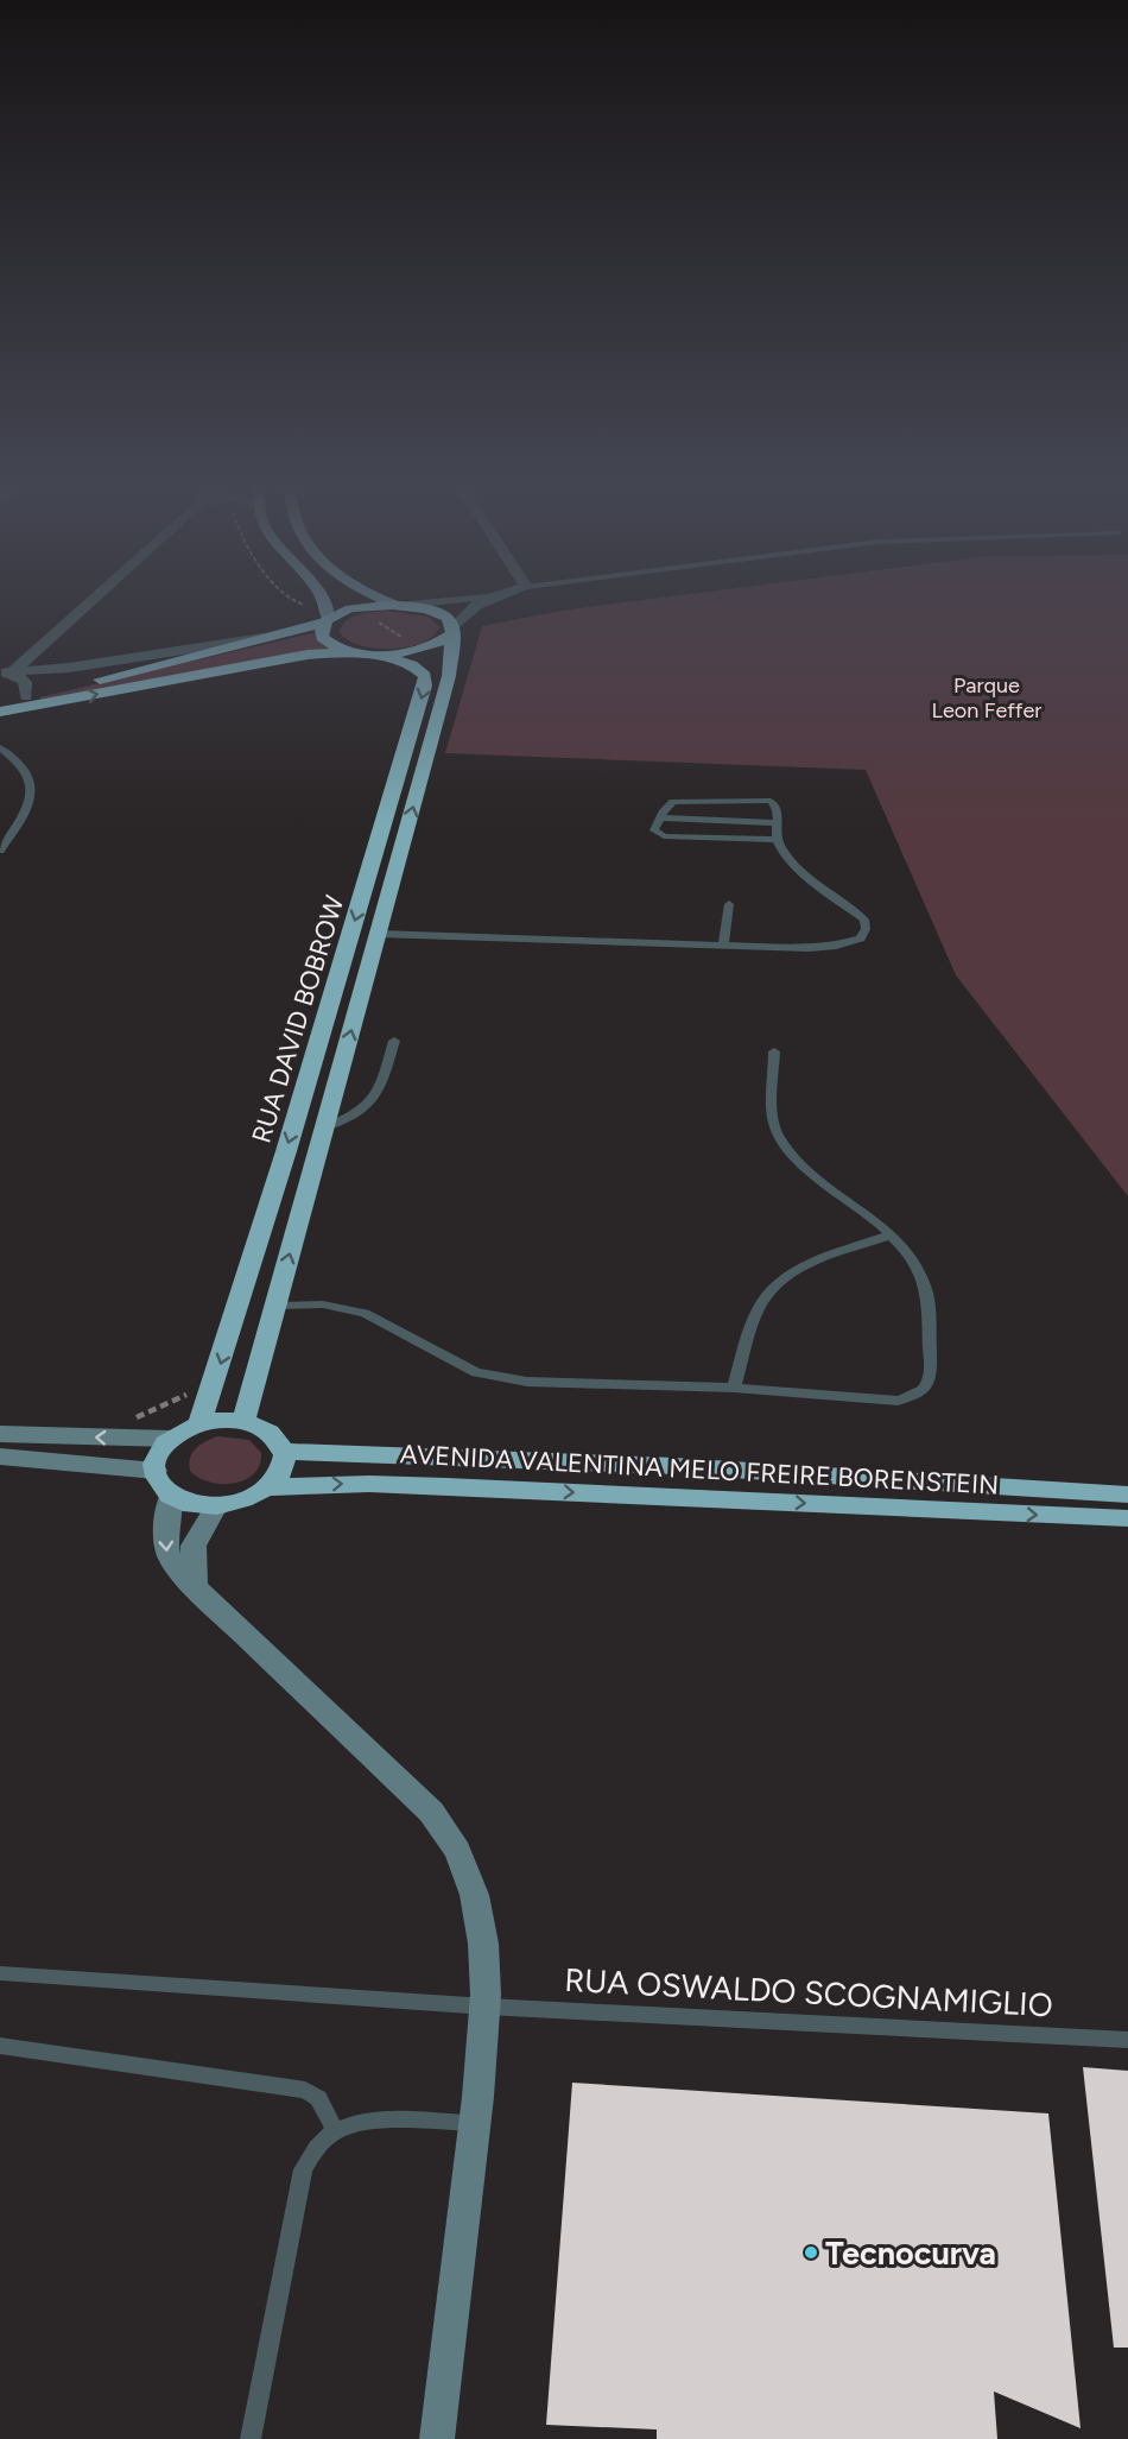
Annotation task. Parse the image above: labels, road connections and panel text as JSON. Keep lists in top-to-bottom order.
{
  "streets": {
    "highway": ["RUA DAVID BOBROW", "AVENIDA VALENTINA MELO FREIRE BORENSTEIN"],
    "lane": ["RUA OSWALDO SCOGNAMIGLIO"]
  },
  "crossings": [
    ["RUA DAVID BOBROW", "AVENIDA VALENTINA MELO FREIRE BORENSTEIN"]
  ],
  "parks": ["Parque Leon Feffer"],
  "places": ["Tecnocurva"]
}
